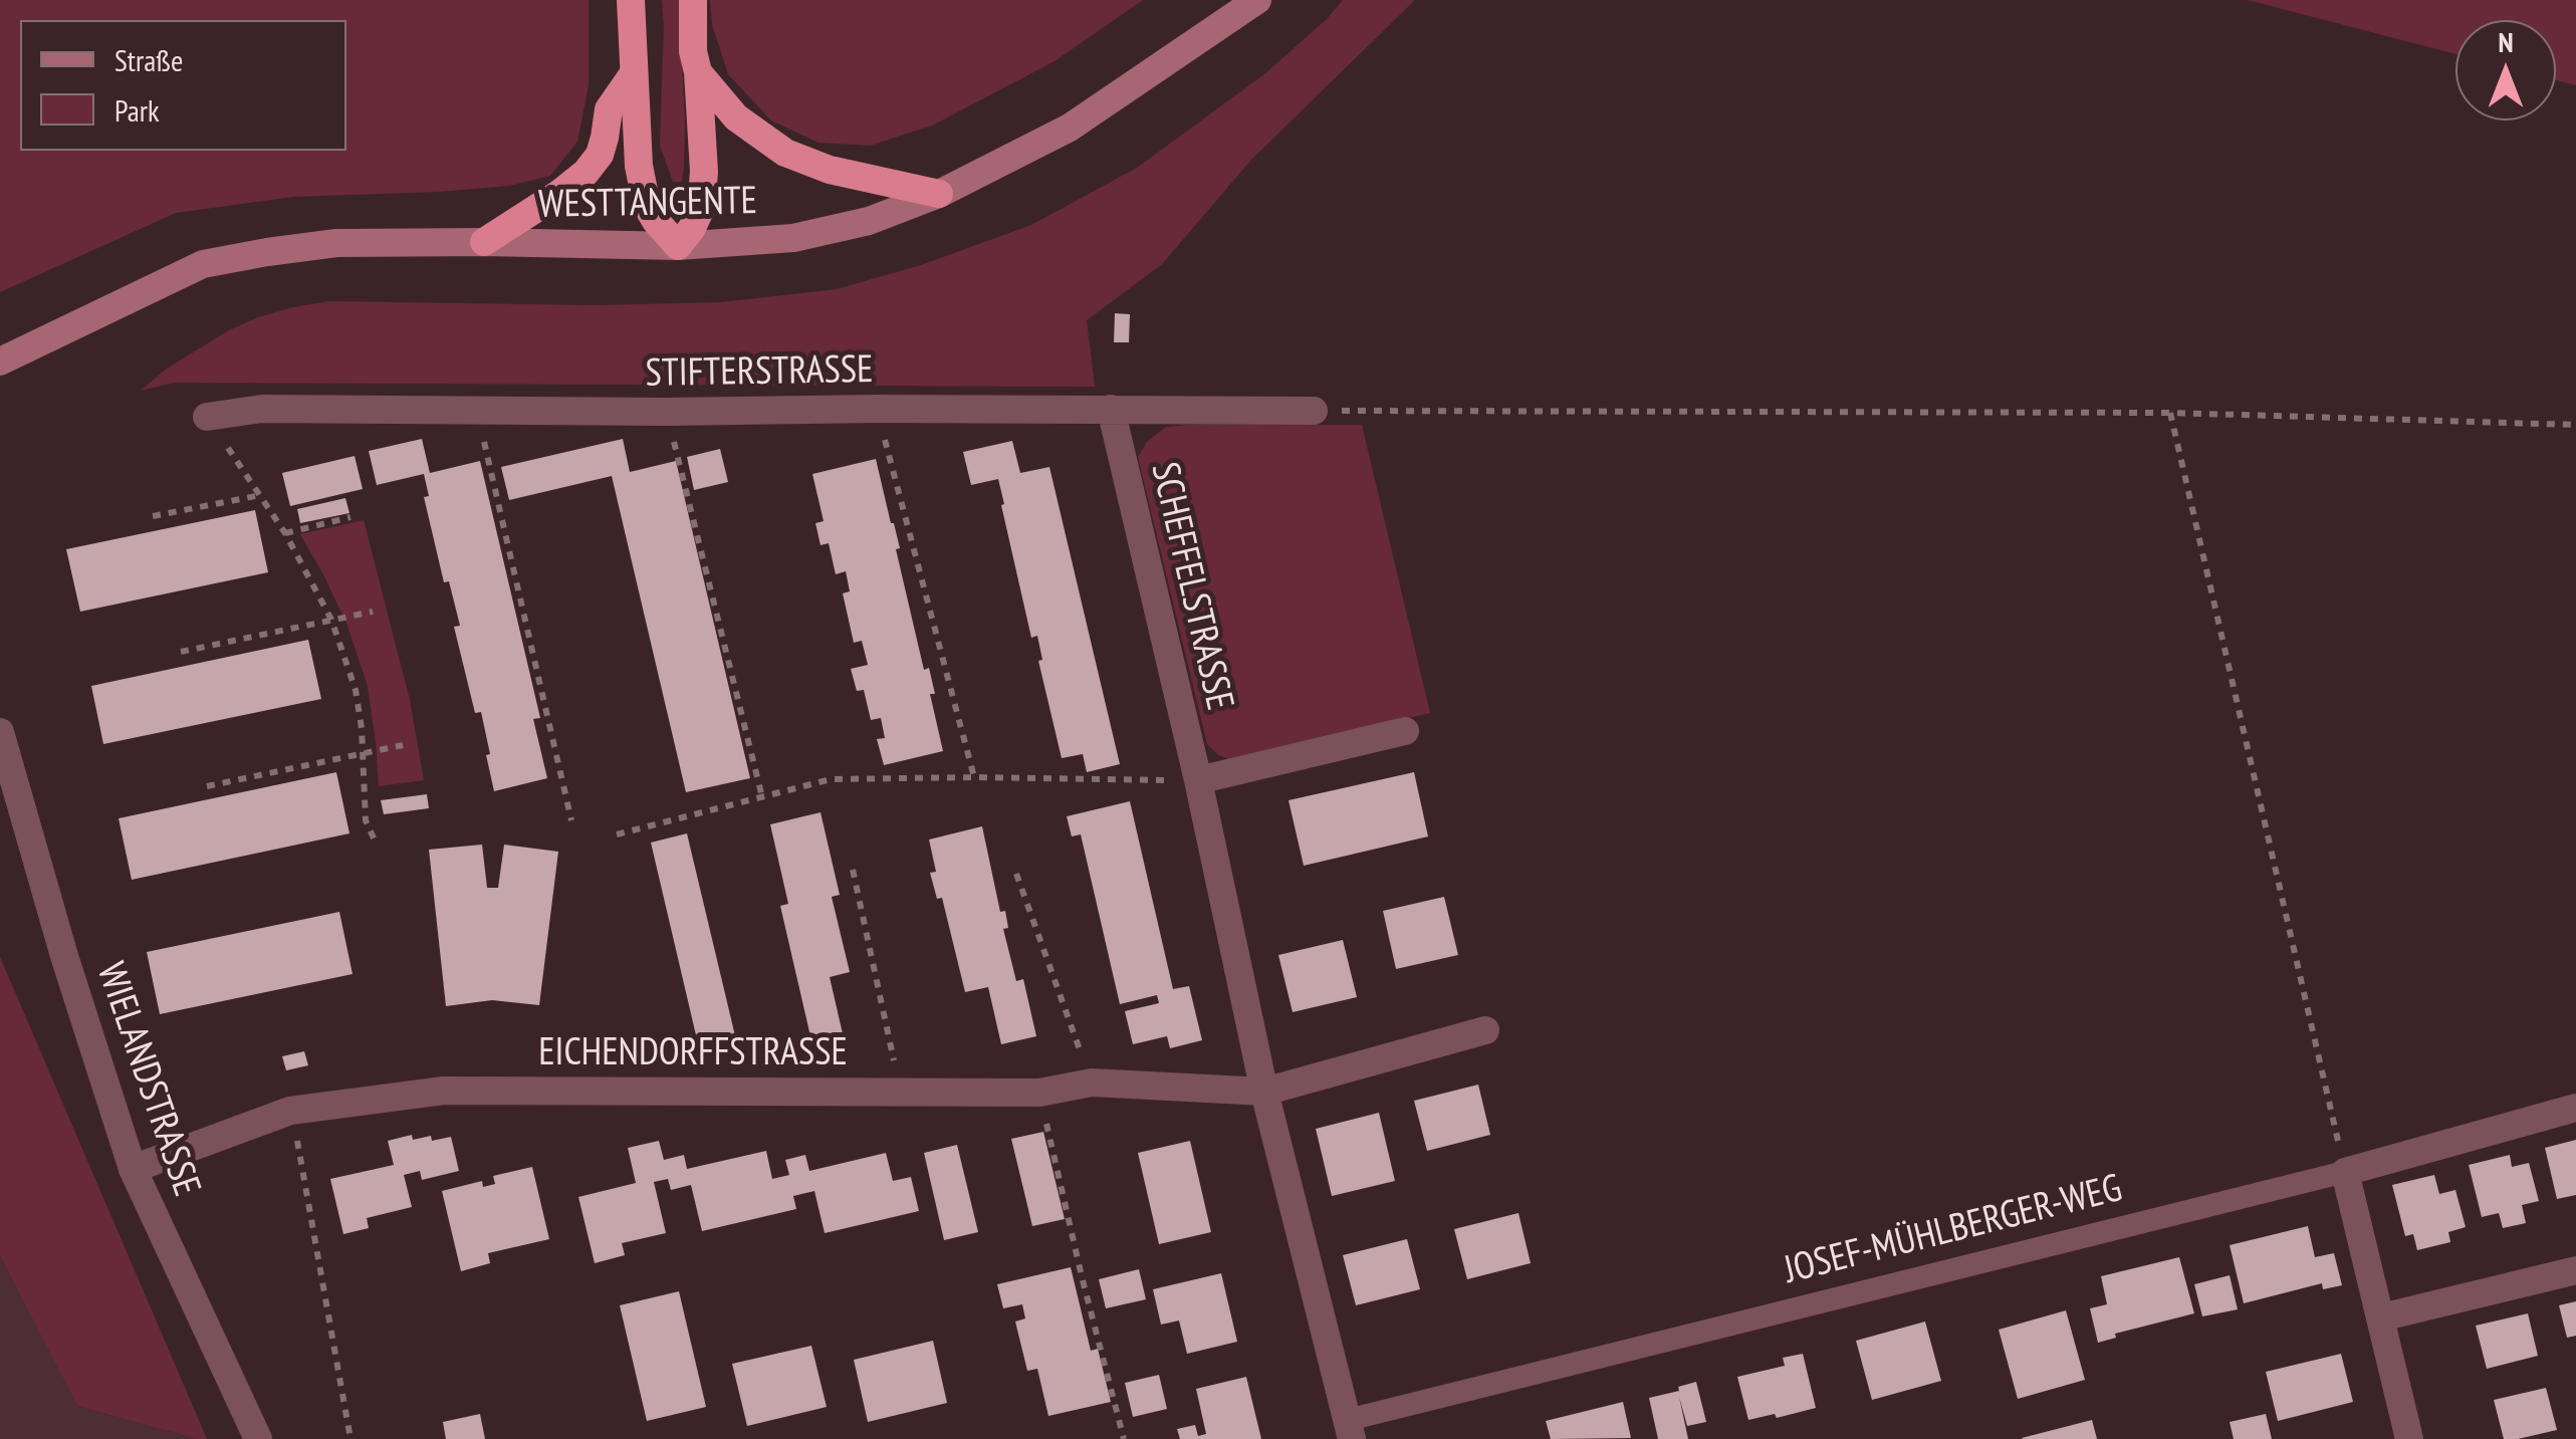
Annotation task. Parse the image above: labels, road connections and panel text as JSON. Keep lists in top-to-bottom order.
{
  "streets": {
    "main road": ["WESTTANGENTE"],
    "street": [
      "STIFTERSTRASSE",
      "SCHEFFELSTRASSE",
      "EICHENDORFFSTRASSE",
      "WIELANDSTRASSE",
      "JOSEF-MÜHLBERGER-WEG"
    ]
  },
  "crossings": [
    ["STIFTERSTRASSE", "SCHEFFELSTRASSE"],
    ["SCHEFFELSTRASSE", "EICHENDORFFSTRASSE"],
    ["SCHEFFELSTRASSE", "JOSEF-MÜHLBERGER-WEG"],
    ["EICHENDORFFSTRASSE", "WIELANDSTRASSE"]
  ],
  "legend": ["Straße", "Park"],
  "north": "top"
}
